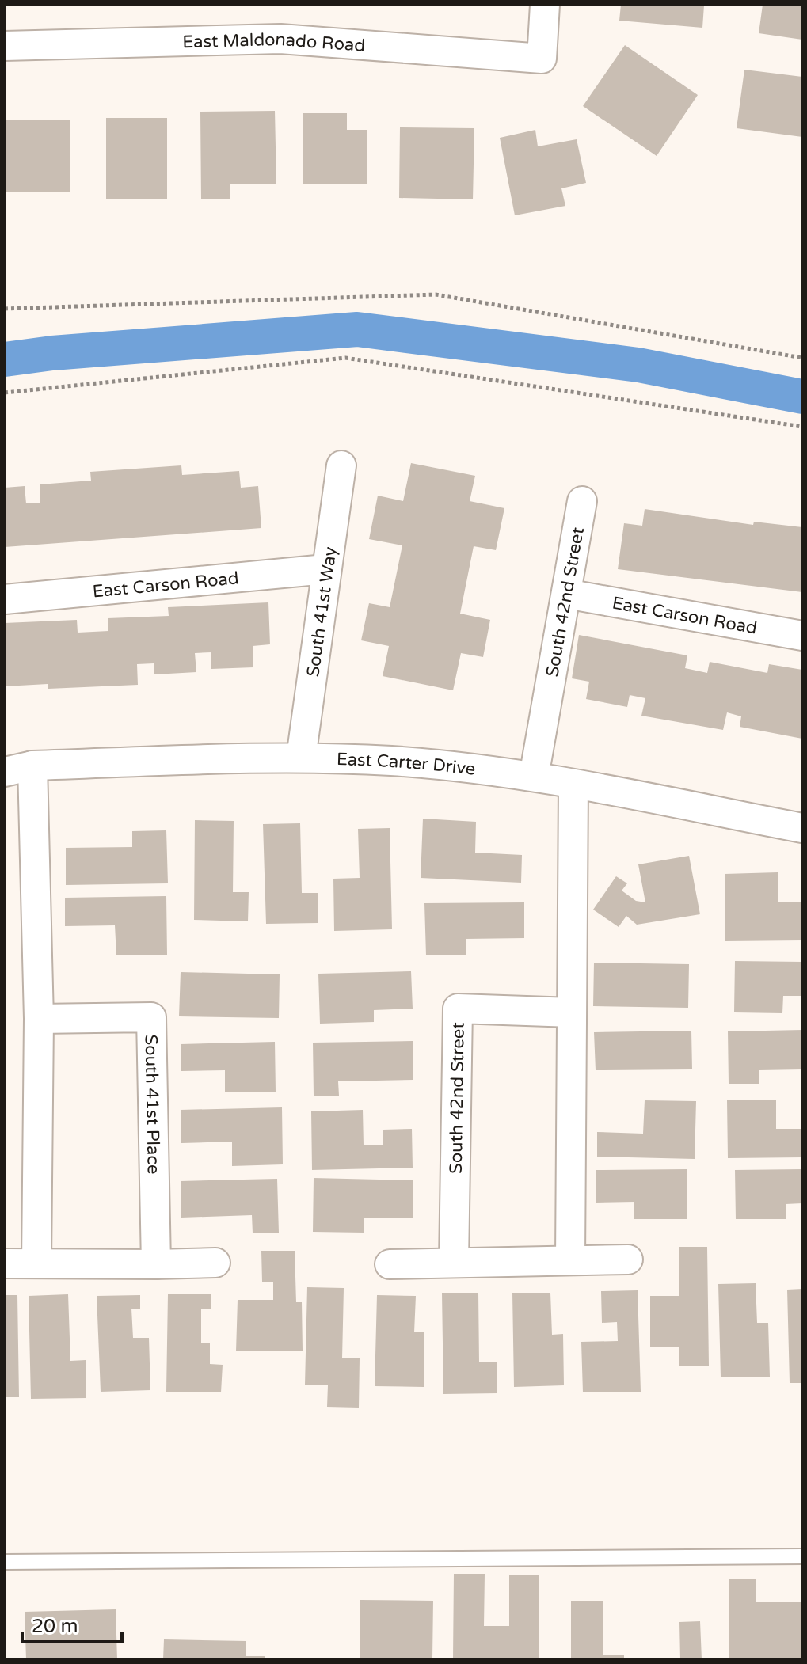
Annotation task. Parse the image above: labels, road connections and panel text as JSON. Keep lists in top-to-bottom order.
{
  "streets": {
    "street": [
      "East Maldonado Road",
      "East Carson Road",
      "South 42nd Street",
      "South 41st Way",
      "East Carter Drive",
      "South 41st Place"
    ]
  },
  "crossings": [
    ["East Carson Road", "South 42nd Street"],
    ["East Carson Road", "South 41st Way"],
    ["South 42nd Street", "East Carter Drive"],
    ["South 41st Way", "East Carter Drive"]
  ],
  "scale_bar": "20 m"
}
